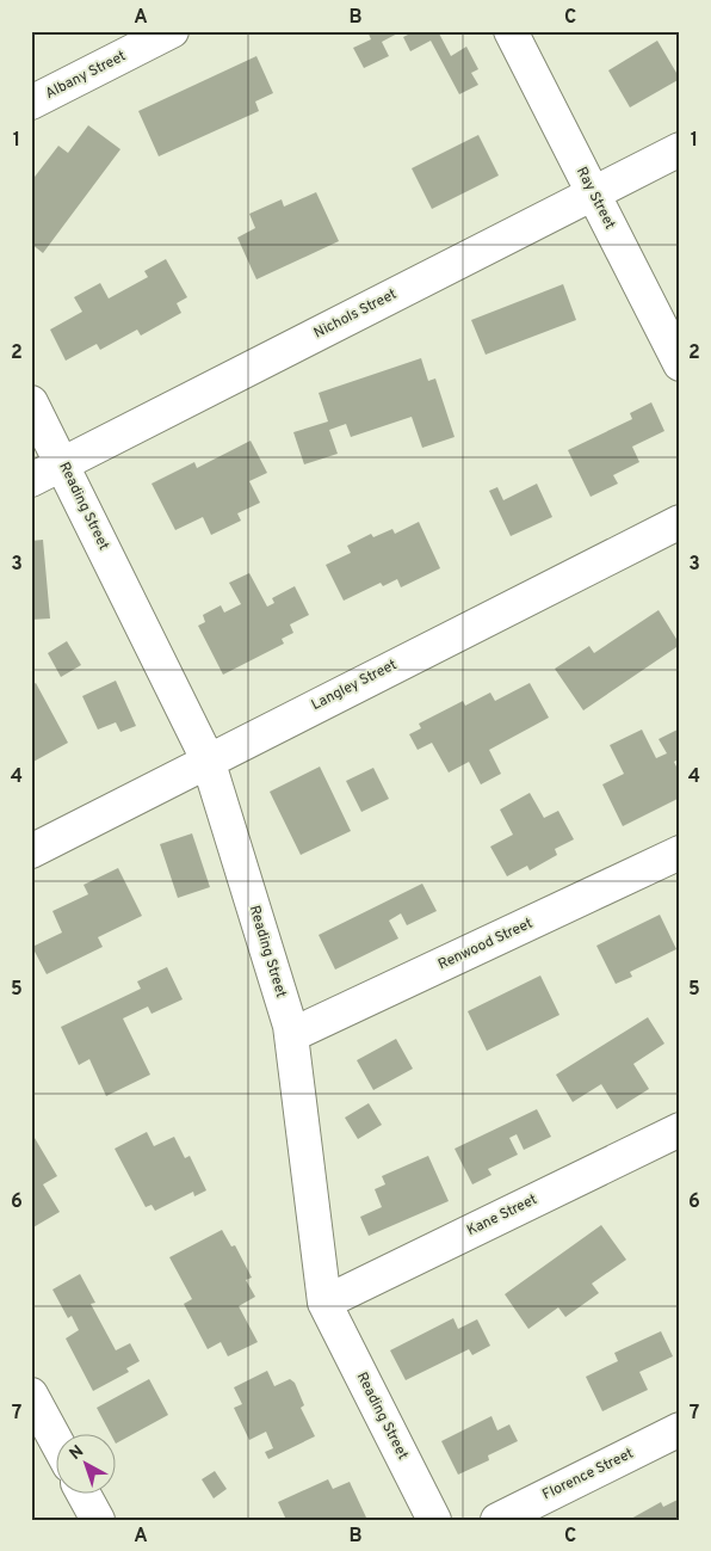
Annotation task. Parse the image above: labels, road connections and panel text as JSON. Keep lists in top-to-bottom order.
{
  "streets": {
    "street": [
      "Albany Street",
      "Ray Street",
      "Nichols Street",
      "Reading Street",
      "Langley Street",
      "Renwood Street",
      "Kane Street",
      "Florence Street"
    ]
  },
  "crossings": [
    ["Ray Street", "Nichols Street"],
    ["Nichols Street", "Reading Street"],
    ["Reading Street", "Langley Street"],
    ["Reading Street", "Renwood Street"],
    ["Reading Street", "Kane Street"]
  ],
  "north": "top left",
  "grid": {
    "columns": ["A", "B", "C"],
    "rows": [
      "1",
      "2",
      "3",
      "4",
      "5",
      "6",
      "7"
    ]
  }
}
